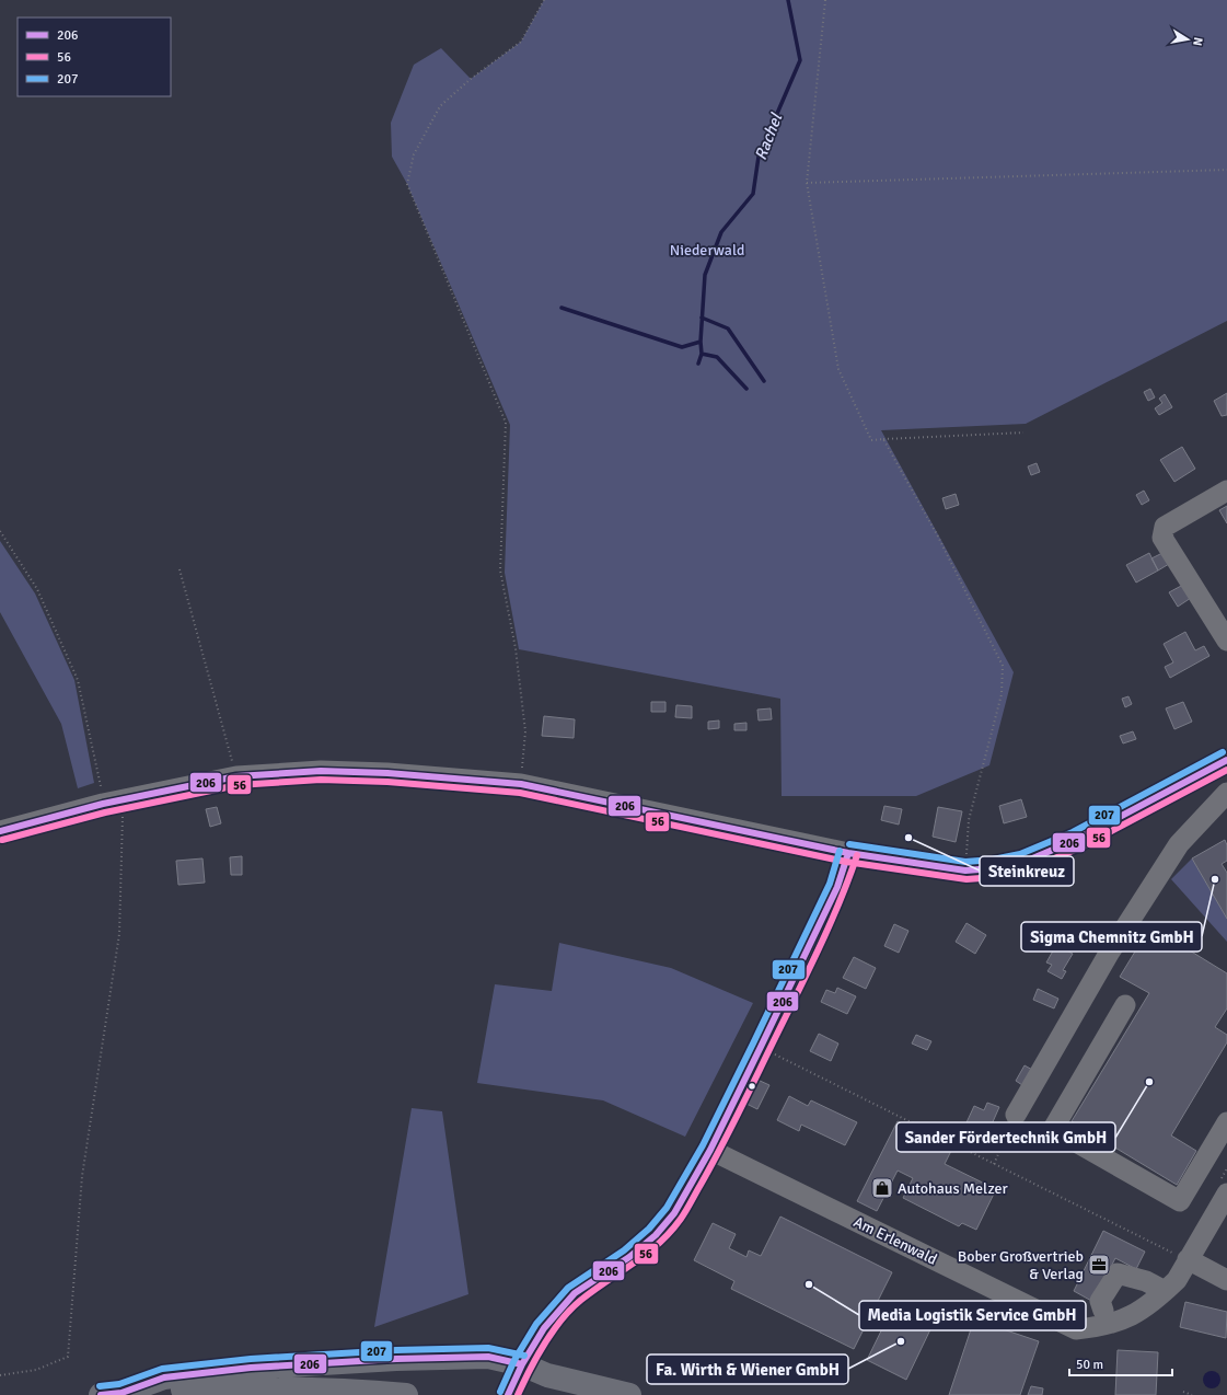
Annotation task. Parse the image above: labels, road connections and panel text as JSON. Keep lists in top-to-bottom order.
{
  "streets": {
    "street": ["Am Erlenwald"]
  },
  "water": ["Rachel"],
  "parks": ["Niederwald"],
  "places": {
    "other": [
      "Steinkreuz",
      "Sigma Chemnitz GmbH",
      "Sander Fördertechnik GmbH",
      "Media Logistik Service GmbH",
      "Fa. Wirth & Wiener GmbH"
    ],
    "shop": ["Autohaus Melzer"],
    "office": ["Bober Großvertrieb & Verlag"]
  },
  "lines": ["transit line 207", "transit line 206", "transit line 56"],
  "legend": ["206", "56", "207"],
  "scale_bar": "50 m",
  "north": "right"
}
